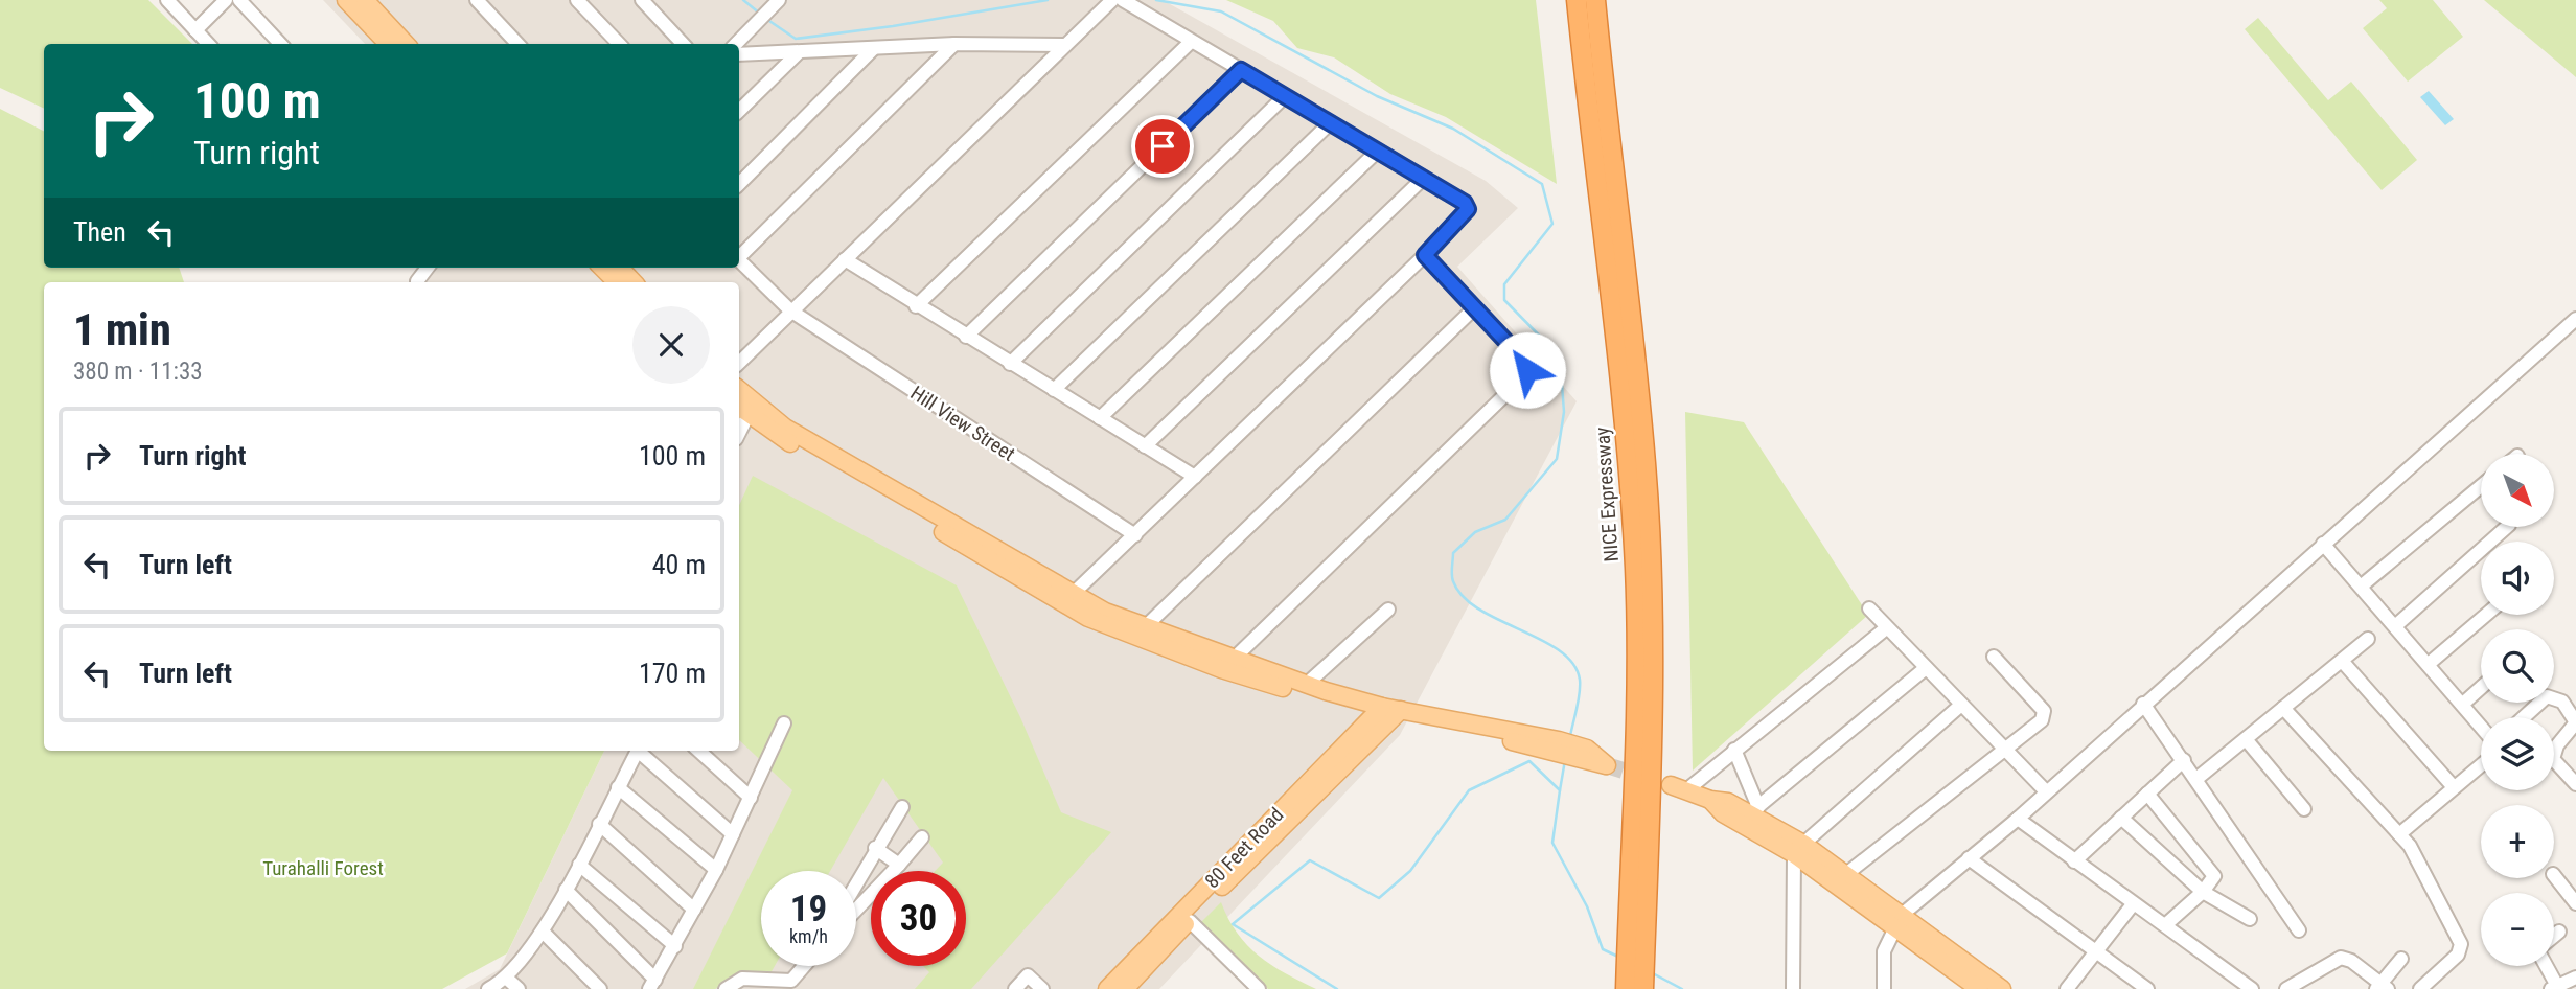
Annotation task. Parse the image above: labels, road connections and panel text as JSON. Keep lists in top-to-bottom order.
{
  "streets": {
    "highway": ["NICE Expressway"],
    "main road": ["80 Feet Road"],
    "street": ["Hill View Street"]
  },
  "parks": ["Turahalli Forest"],
  "north": "bottom right",
  "page": {
    "turn": ["100 m", "Turn right"],
    "then": "Then",
    "heading": ["1 min", "380 m · 11:33"],
    "list": [
      {
        "name": "Turn right",
        "value": "100 m"
      },
      {
        "name": "Turn left",
        "value": "40 m"
      },
      {
        "name": "Turn left",
        "value": "170 m"
      }
    ],
    "map_buttons": ["+", "−"],
    "speed": "19 km/h",
    "limit": "30"
  }
}
